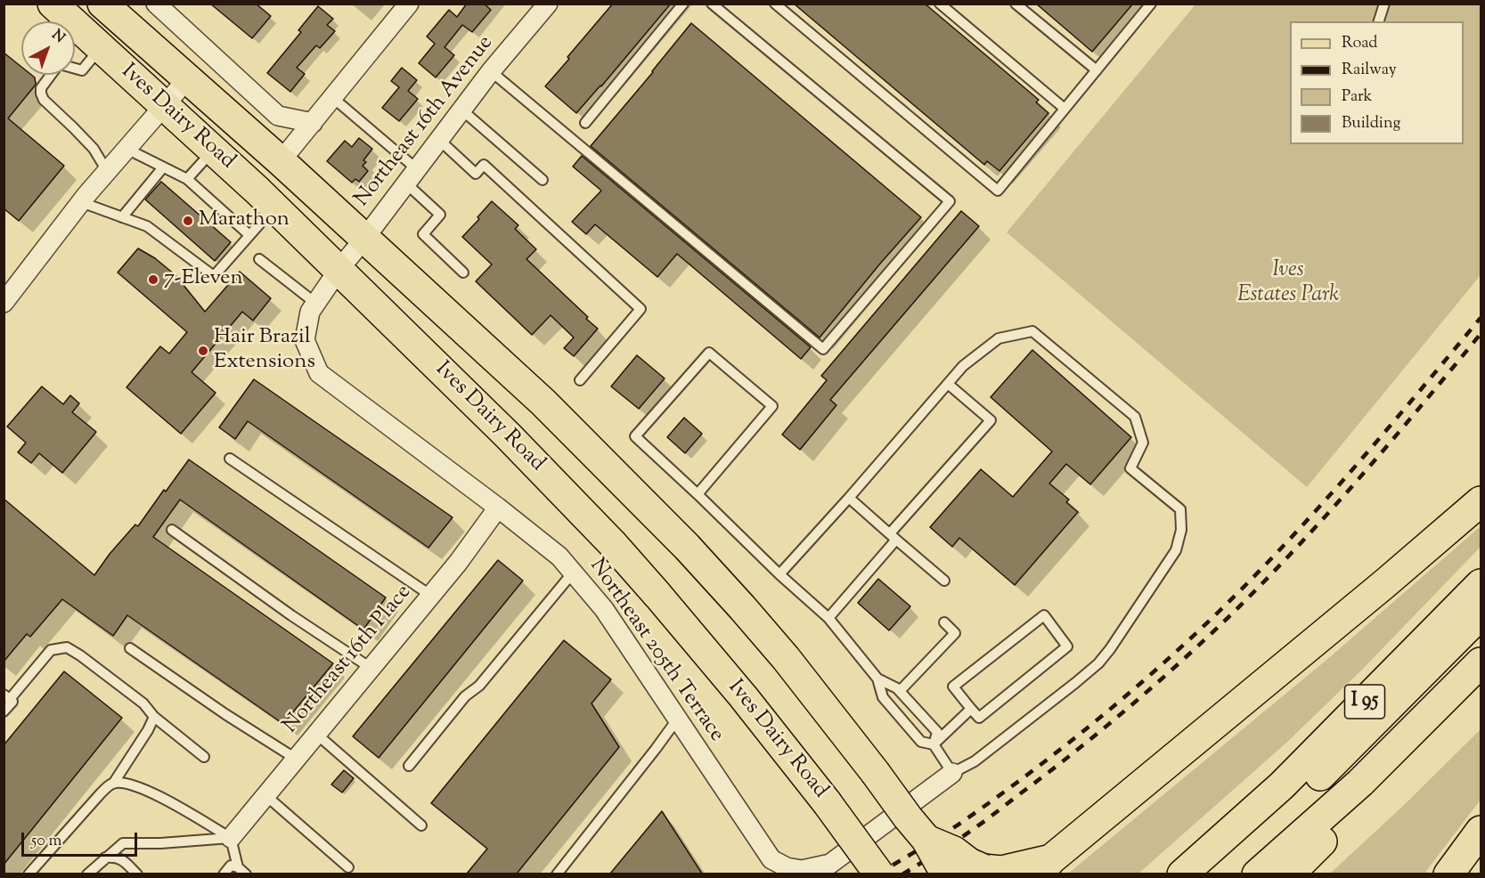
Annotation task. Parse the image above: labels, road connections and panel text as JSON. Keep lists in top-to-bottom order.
{
  "streets": {
    "main road": ["Ives Dairy Road", "I 95"],
    "street": ["Northeast 16th Avenue", "Northeast 205th Terrace", "Northeast 16th Place"]
  },
  "crossings": [
    ["Ives Dairy Road", "Northeast 16th Avenue"],
    ["Ives Dairy Road", "Northeast 205th Terrace"],
    ["Northeast 16th Avenue", "Northeast 205th Terrace"],
    ["Northeast 205th Terrace", "Northeast 16th Place"]
  ],
  "parks": ["Ives Estates Park"],
  "places": ["Marathon", "7-Eleven", "Hair Brazil Extensions"],
  "legend": [
    "Road",
    "Railway",
    "Park",
    "Building"
  ],
  "scale_bar": "50 m",
  "north": "top right"
}
